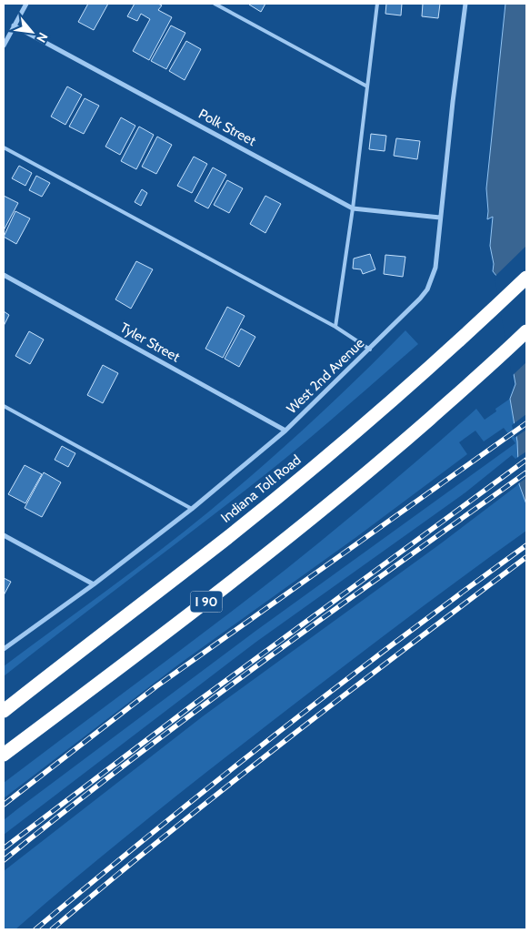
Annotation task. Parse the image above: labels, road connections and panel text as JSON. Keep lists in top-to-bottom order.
{
  "streets": {
    "highway": ["Indiana Toll Road", "I 90"],
    "street": ["Polk Street", "Tyler Street", "West 2nd Avenue"]
  },
  "crossings": [
    ["Polk Street", "West 2nd Avenue"],
    ["Tyler Street", "West 2nd Avenue"]
  ],
  "north": "bottom right"
}
